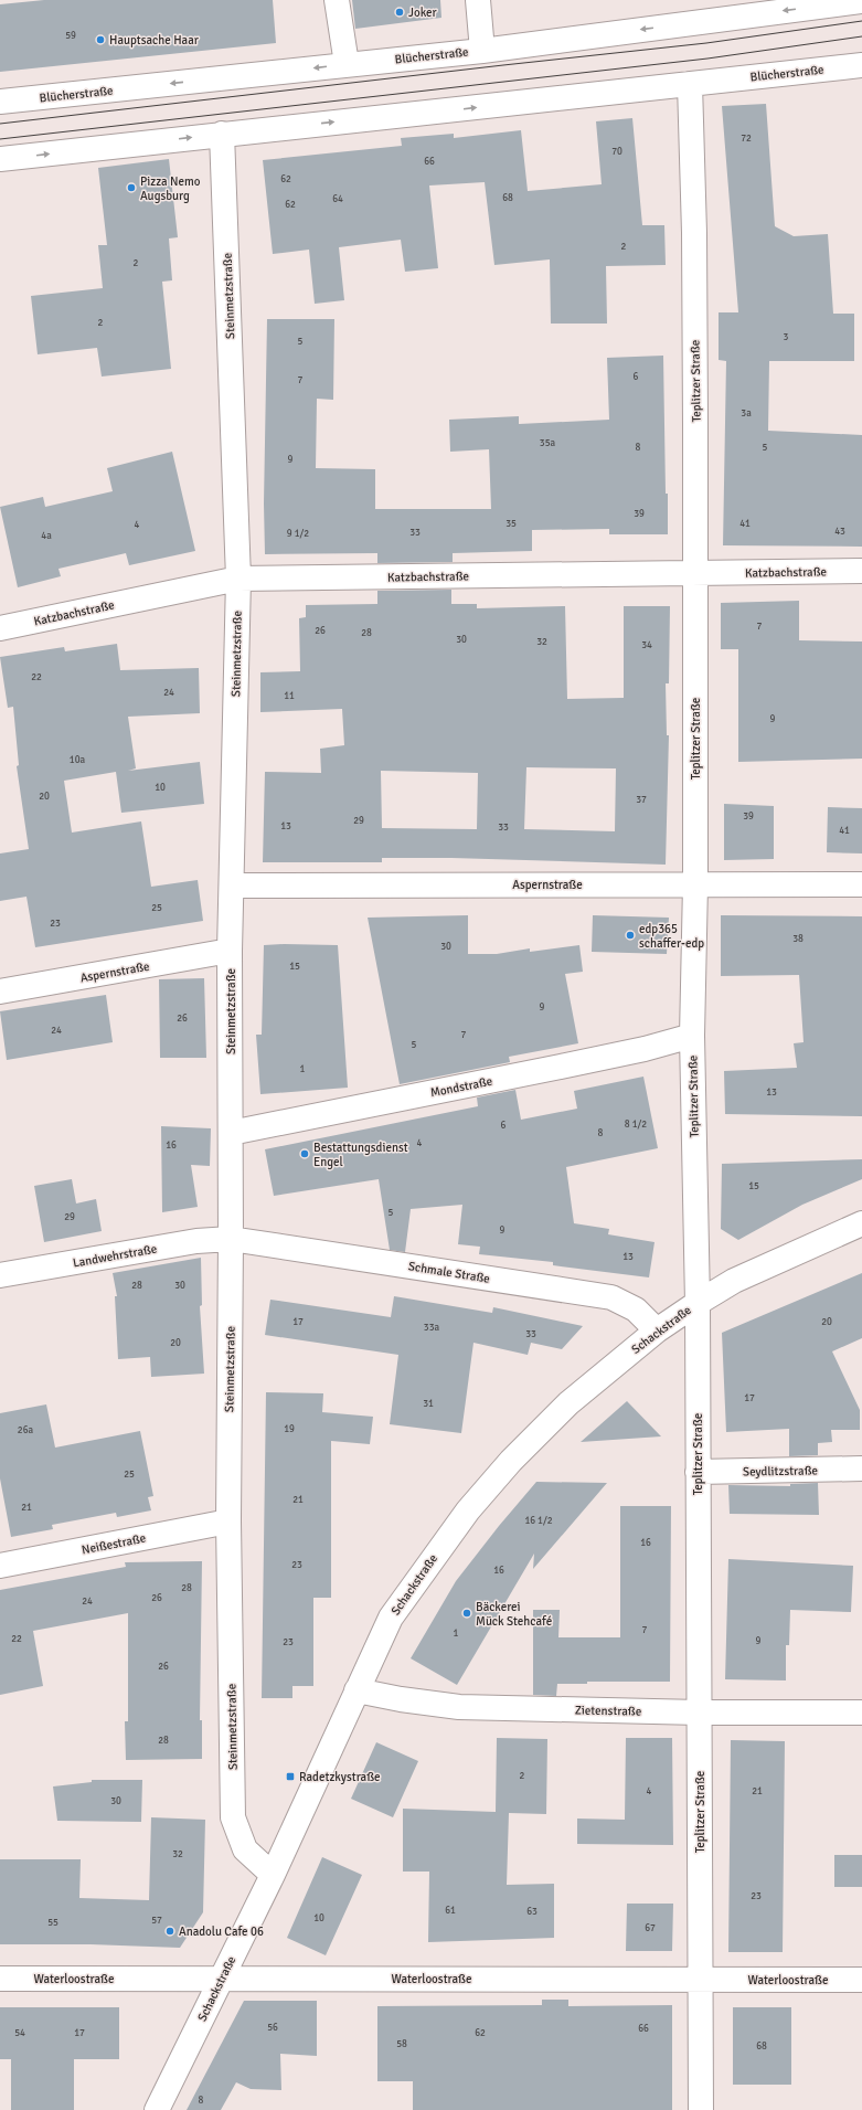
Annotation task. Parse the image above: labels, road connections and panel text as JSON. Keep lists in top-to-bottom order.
{
  "streets": {
    "street": [
      "Blücherstraße",
      "Steinmetzstraße",
      "Teplitzer Straße",
      "Katzbachstraße",
      "Aspernstraße",
      "Mondstraße",
      "Landwehrstraße",
      "Schmale Straße",
      "Schackstraße",
      "Seydlitzstraße",
      "Neißestraße",
      "Zietenstraße",
      "Waterloostraße"
    ]
  },
  "crossings": [
    ["Blücherstraße", "Steinmetzstraße"],
    ["Blücherstraße", "Teplitzer Straße"],
    ["Steinmetzstraße", "Katzbachstraße"],
    ["Steinmetzstraße", "Aspernstraße"],
    ["Steinmetzstraße", "Mondstraße"],
    ["Steinmetzstraße", "Landwehrstraße"],
    ["Steinmetzstraße", "Schmale Straße"],
    ["Steinmetzstraße", "Schackstraße"],
    ["Steinmetzstraße", "Neißestraße"],
    ["Teplitzer Straße", "Katzbachstraße"],
    ["Teplitzer Straße", "Aspernstraße"],
    ["Teplitzer Straße", "Mondstraße"],
    ["Teplitzer Straße", "Schackstraße"],
    ["Teplitzer Straße", "Seydlitzstraße"],
    ["Teplitzer Straße", "Zietenstraße"],
    ["Teplitzer Straße", "Waterloostraße"],
    ["Landwehrstraße", "Schmale Straße"],
    ["Schmale Straße", "Schackstraße"],
    ["Schackstraße", "Zietenstraße"],
    ["Schackstraße", "Waterloostraße"]
  ],
  "places": {
    "other": [
      "Joker",
      "Hauptsache Haar",
      "Pizza Nemo Augsburg",
      "edp365 schaffer-edp",
      "Bestattungsdienst Engel",
      "Bäckerei Mück Stehcafé",
      "Anadolu Cafe 06"
    ],
    "transit": ["Radetzkystraße"]
  },
  "house_numbers": [
    "59",
    "72",
    "70",
    "66",
    "62",
    "68",
    "64",
    "62",
    "2",
    "2",
    "2",
    "3",
    "5",
    "6",
    "7",
    "3a",
    "35a",
    "8",
    "5",
    "9",
    "39",
    "35",
    "41",
    "4",
    "43",
    "33",
    "9 1/2",
    "4a",
    "7",
    "26",
    "28",
    "30",
    "32",
    "34",
    "22",
    "24",
    "11",
    "9",
    "10a",
    "10",
    "20",
    "37",
    "39",
    "29",
    "13",
    "33",
    "41",
    "25",
    "23",
    "38",
    "30",
    "15",
    "9",
    "26",
    "24",
    "7",
    "5",
    "1",
    "13",
    "8 1/2",
    "6",
    "8",
    "4",
    "16",
    "15",
    "5",
    "29",
    "9",
    "13",
    "28",
    "30",
    "17",
    "20",
    "33a",
    "33",
    "20",
    "17",
    "31",
    "19",
    "26a",
    "25",
    "21",
    "21",
    "16 1/2",
    "16",
    "23",
    "16",
    "28",
    "26",
    "24",
    "7",
    "1",
    "22",
    "9",
    "23",
    "26",
    "28",
    "2",
    "4",
    "21",
    "30",
    "32",
    "23",
    "61",
    "63",
    "10",
    "57",
    "55",
    "67",
    "56",
    "66",
    "54",
    "17",
    "62",
    "58",
    "68",
    "8"
  ]
}
